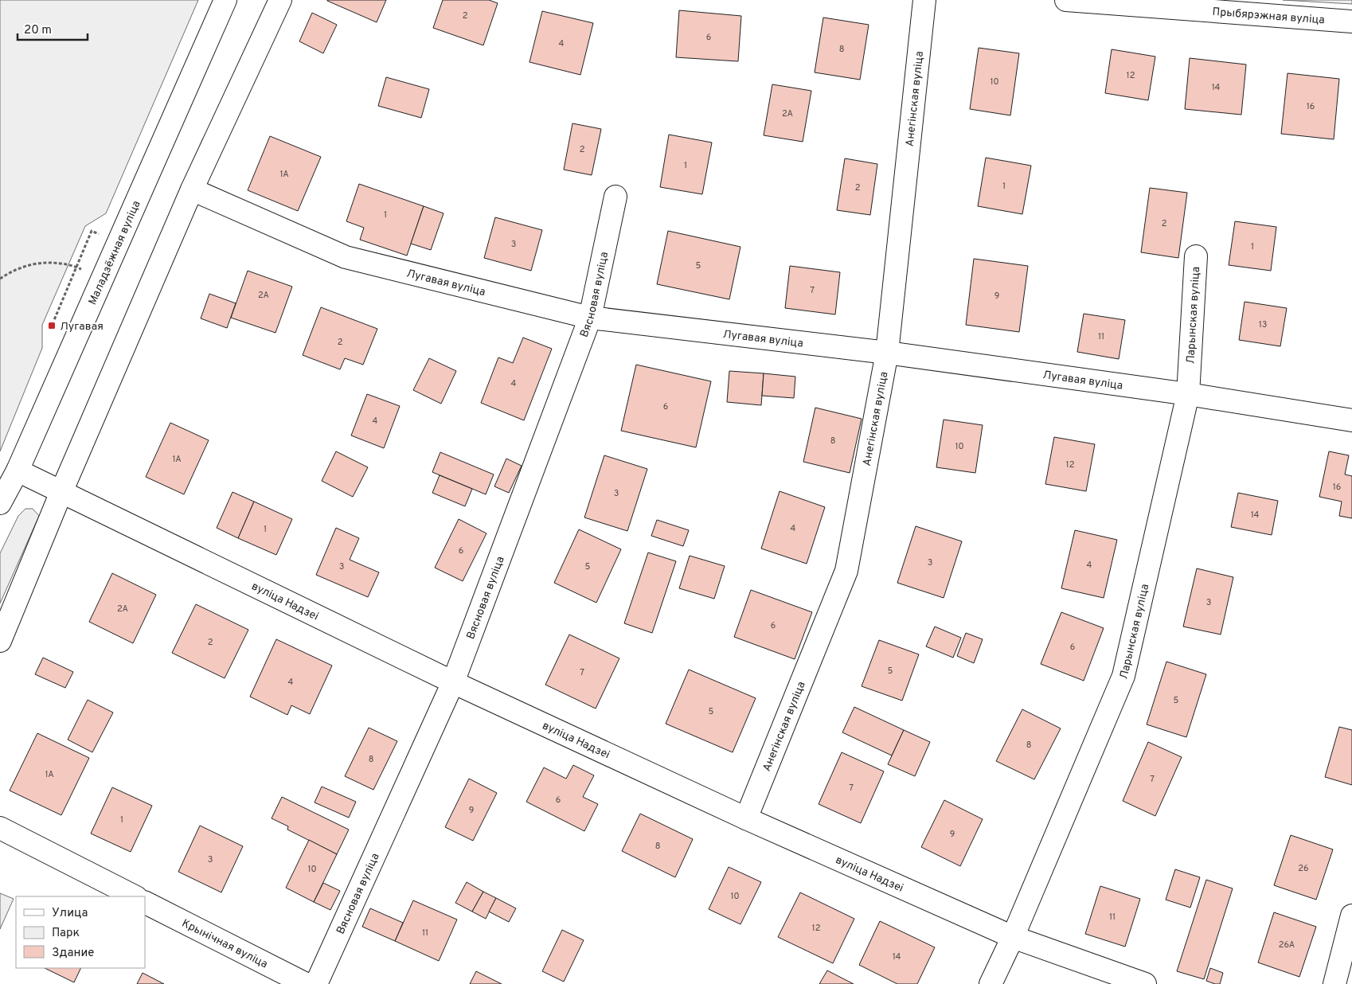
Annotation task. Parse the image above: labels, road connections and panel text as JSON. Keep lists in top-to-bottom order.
{
  "streets": {
    "street": [
      "Прыбярэжная вуліца",
      "Анегінская вуліца",
      "Маладзёжная вуліца",
      "Лугавая вуліца",
      "Вясновая вуліца",
      "Ларынская вуліца",
      "вуліца Надзеі",
      "Крынічная вуліца"
    ]
  },
  "crossings": [
    ["Анегінская вуліца", "Лугавая вуліца"],
    ["Анегінская вуліца", "вуліца Надзеі"],
    ["Маладзёжная вуліца", "вуліца Надзеі"],
    ["Лугавая вуліца", "Вясновая вуліца"],
    ["Лугавая вуліца", "Ларынская вуліца"],
    ["Вясновая вуліца", "вуліца Надзеі"],
    ["Ларынская вуліца", "вуліца Надзеі"]
  ],
  "places": {
    "transit": ["Лугавая"]
  },
  "house_numbers": [
    "2",
    "6",
    "4",
    "8",
    "12",
    "10",
    "14",
    "16",
    "2А",
    "2",
    "1",
    "1А",
    "1",
    "2",
    "1",
    "2",
    "3",
    "1",
    "5",
    "7",
    "2А",
    "9",
    "13",
    "11",
    "2",
    "4",
    "6",
    "4",
    "8",
    "10",
    "1А",
    "12",
    "16",
    "3",
    "14",
    "4",
    "1",
    "6",
    "3",
    "4",
    "3",
    "5",
    "3",
    "2А",
    "6",
    "2",
    "6",
    "5",
    "7",
    "4",
    "5",
    "5",
    "8",
    "8",
    "1А",
    "7",
    "7",
    "6",
    "9",
    "1",
    "9",
    "8",
    "3",
    "26",
    "10",
    "10",
    "11",
    "12",
    "11",
    "26А",
    "14"
  ],
  "legend": ["Улица", "Парк", "Здание"],
  "scale_bar": "20 m"
}
